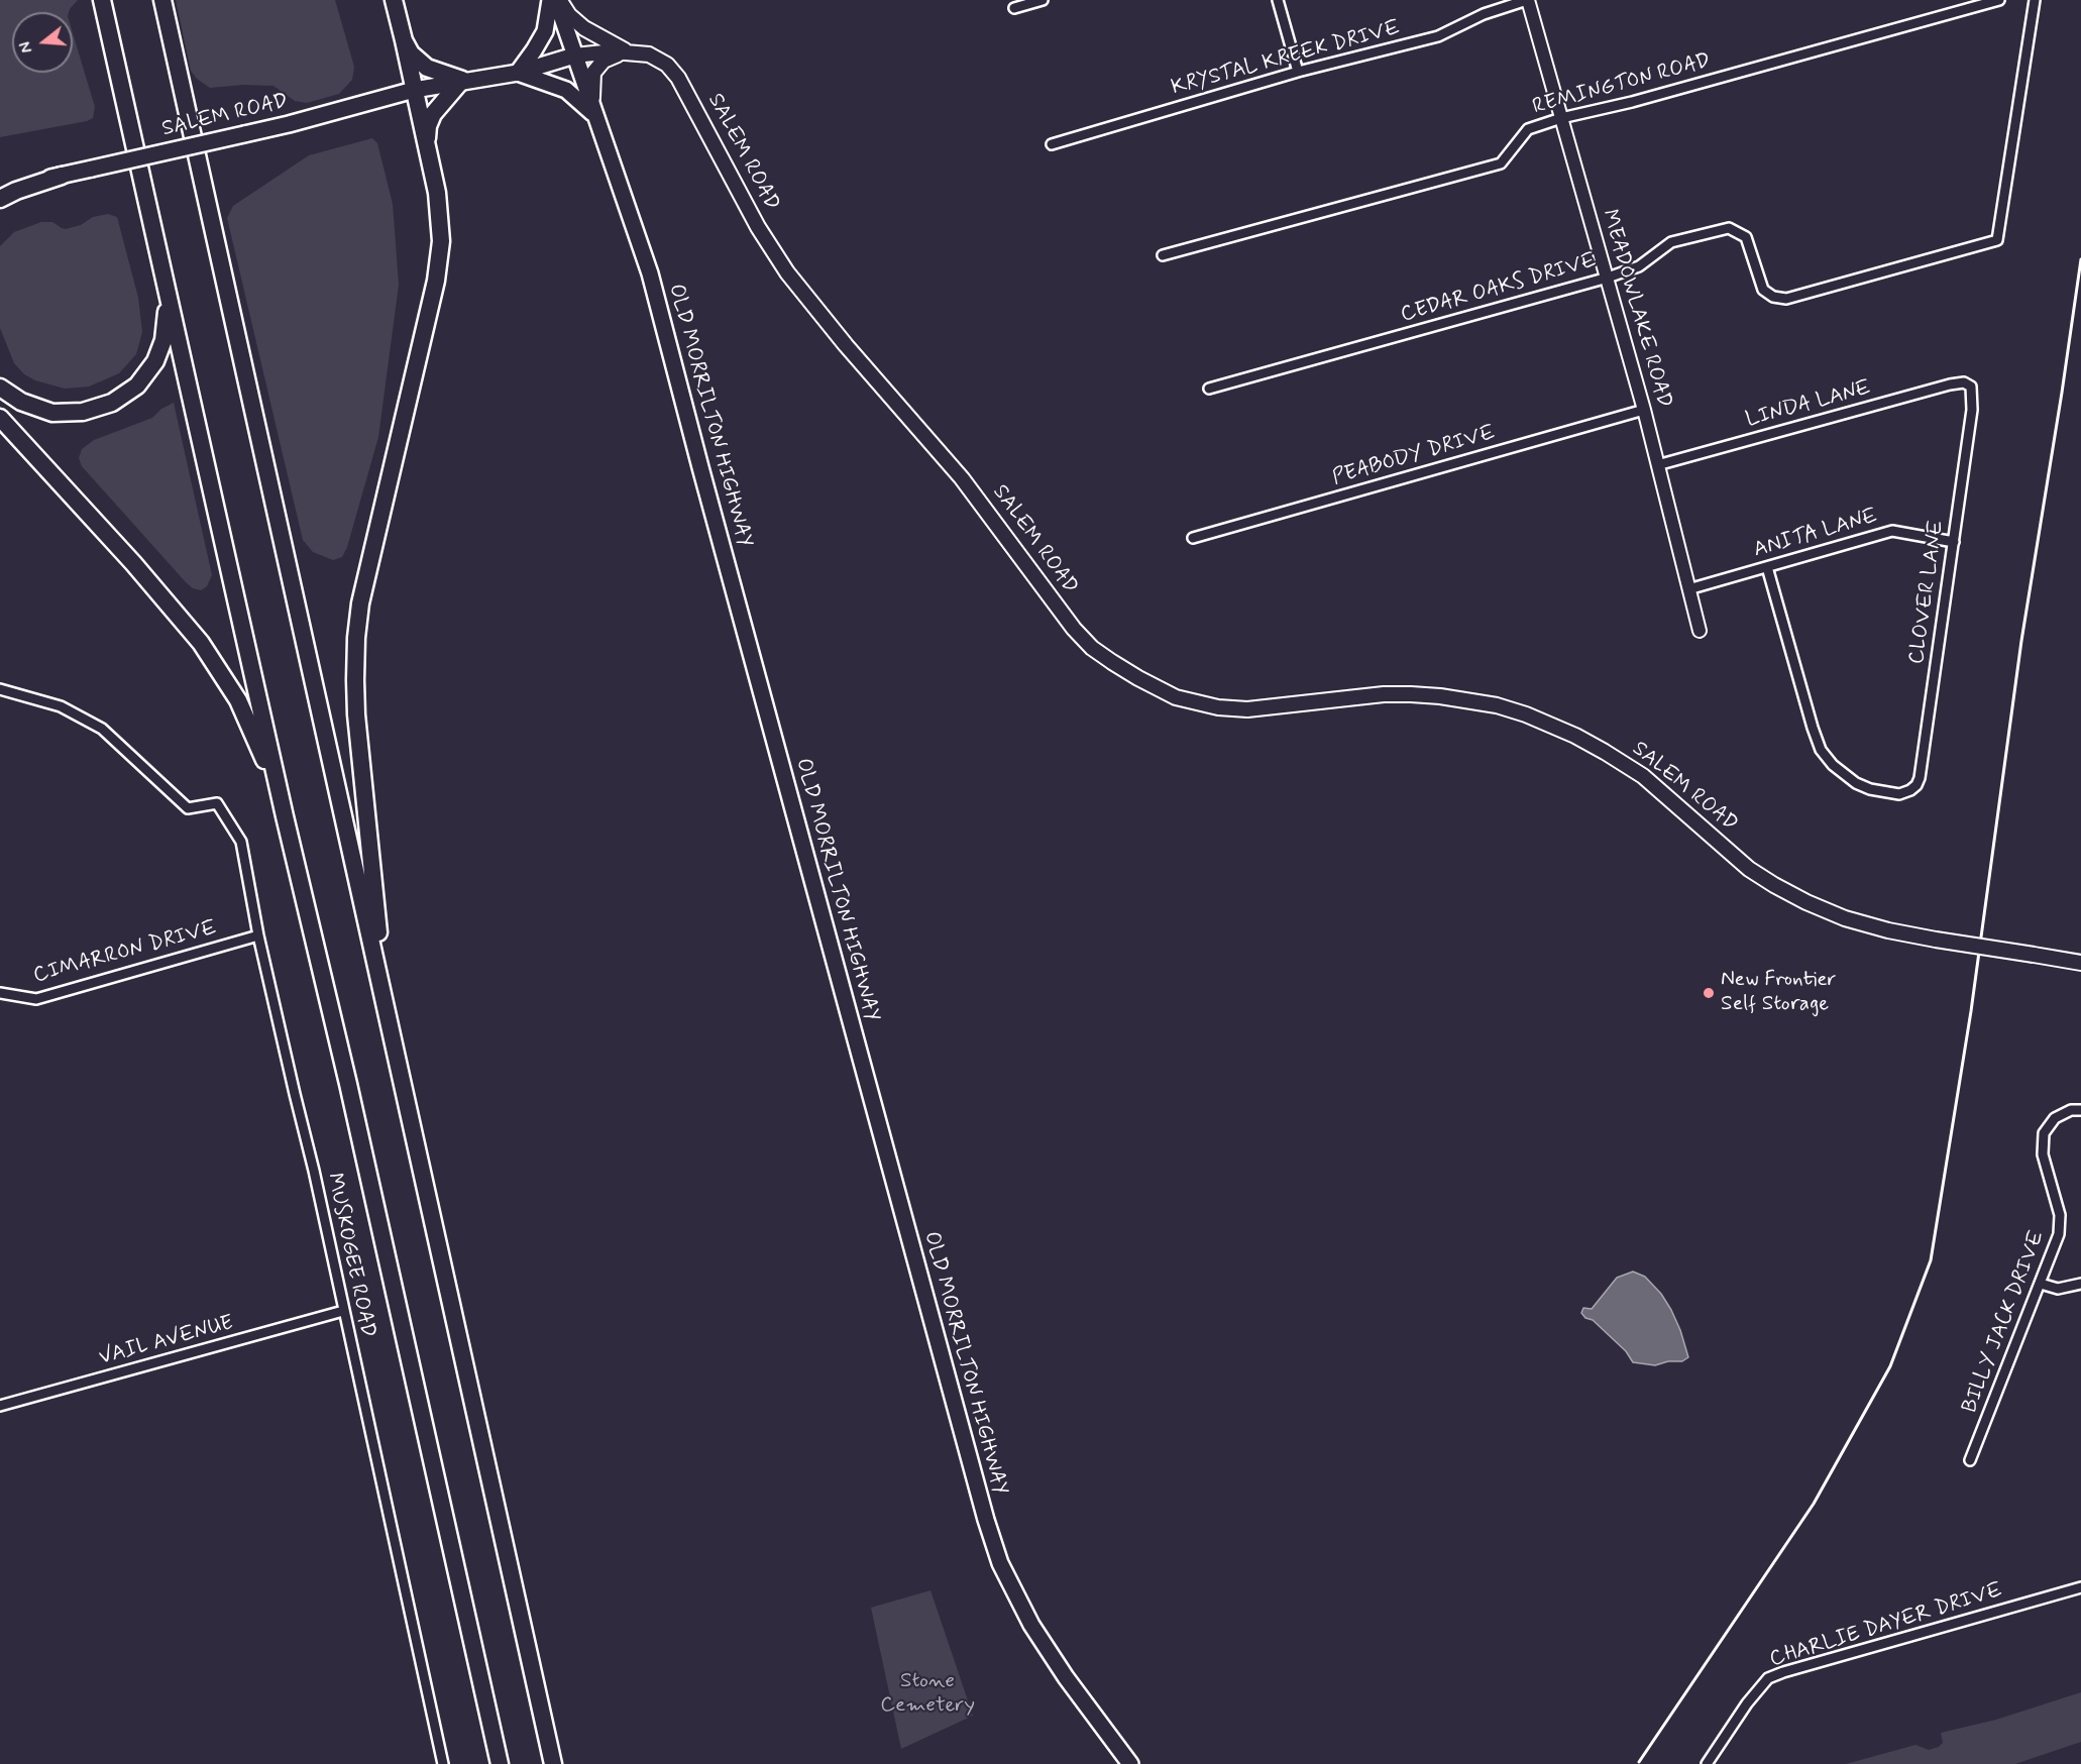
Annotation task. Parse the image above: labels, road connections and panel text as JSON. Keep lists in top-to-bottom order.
{
  "streets": {
    "main road": ["SALEM ROAD", "OLD MORRILTON HIGHWAY"],
    "street": [
      "KRYSTAL KREEK DRIVE",
      "REMINGTON ROAD",
      "CEDAR OAKS DRIVE",
      "MEADOWLAKE ROAD",
      "LINDA LANE",
      "PEABODY DRIVE",
      "ANITA LANE",
      "CLOVER LANE",
      "CIMARRON DRIVE",
      "MUSKOGEE ROAD",
      "BILLY JACK DRIVE",
      "VAIL AVENUE",
      "CHARLIE DAYER DRIVE"
    ]
  },
  "crossings": [
    ["KRYSTAL KREEK DRIVE", "MEADOWLAKE ROAD"],
    ["REMINGTON ROAD", "MEADOWLAKE ROAD"],
    ["SALEM ROAD", "OLD MORRILTON HIGHWAY"],
    ["CEDAR OAKS DRIVE", "MEADOWLAKE ROAD"],
    ["MEADOWLAKE ROAD", "LINDA LANE"],
    ["MEADOWLAKE ROAD", "PEABODY DRIVE"],
    ["MEADOWLAKE ROAD", "ANITA LANE"],
    ["LINDA LANE", "CLOVER LANE"],
    ["ANITA LANE", "CLOVER LANE"],
    ["CIMARRON DRIVE", "MUSKOGEE ROAD"],
    ["MUSKOGEE ROAD", "VAIL AVENUE"]
  ],
  "parks": ["Stone Cemetery"],
  "places": ["New Frontier Self Storage"],
  "north": "left"
}
